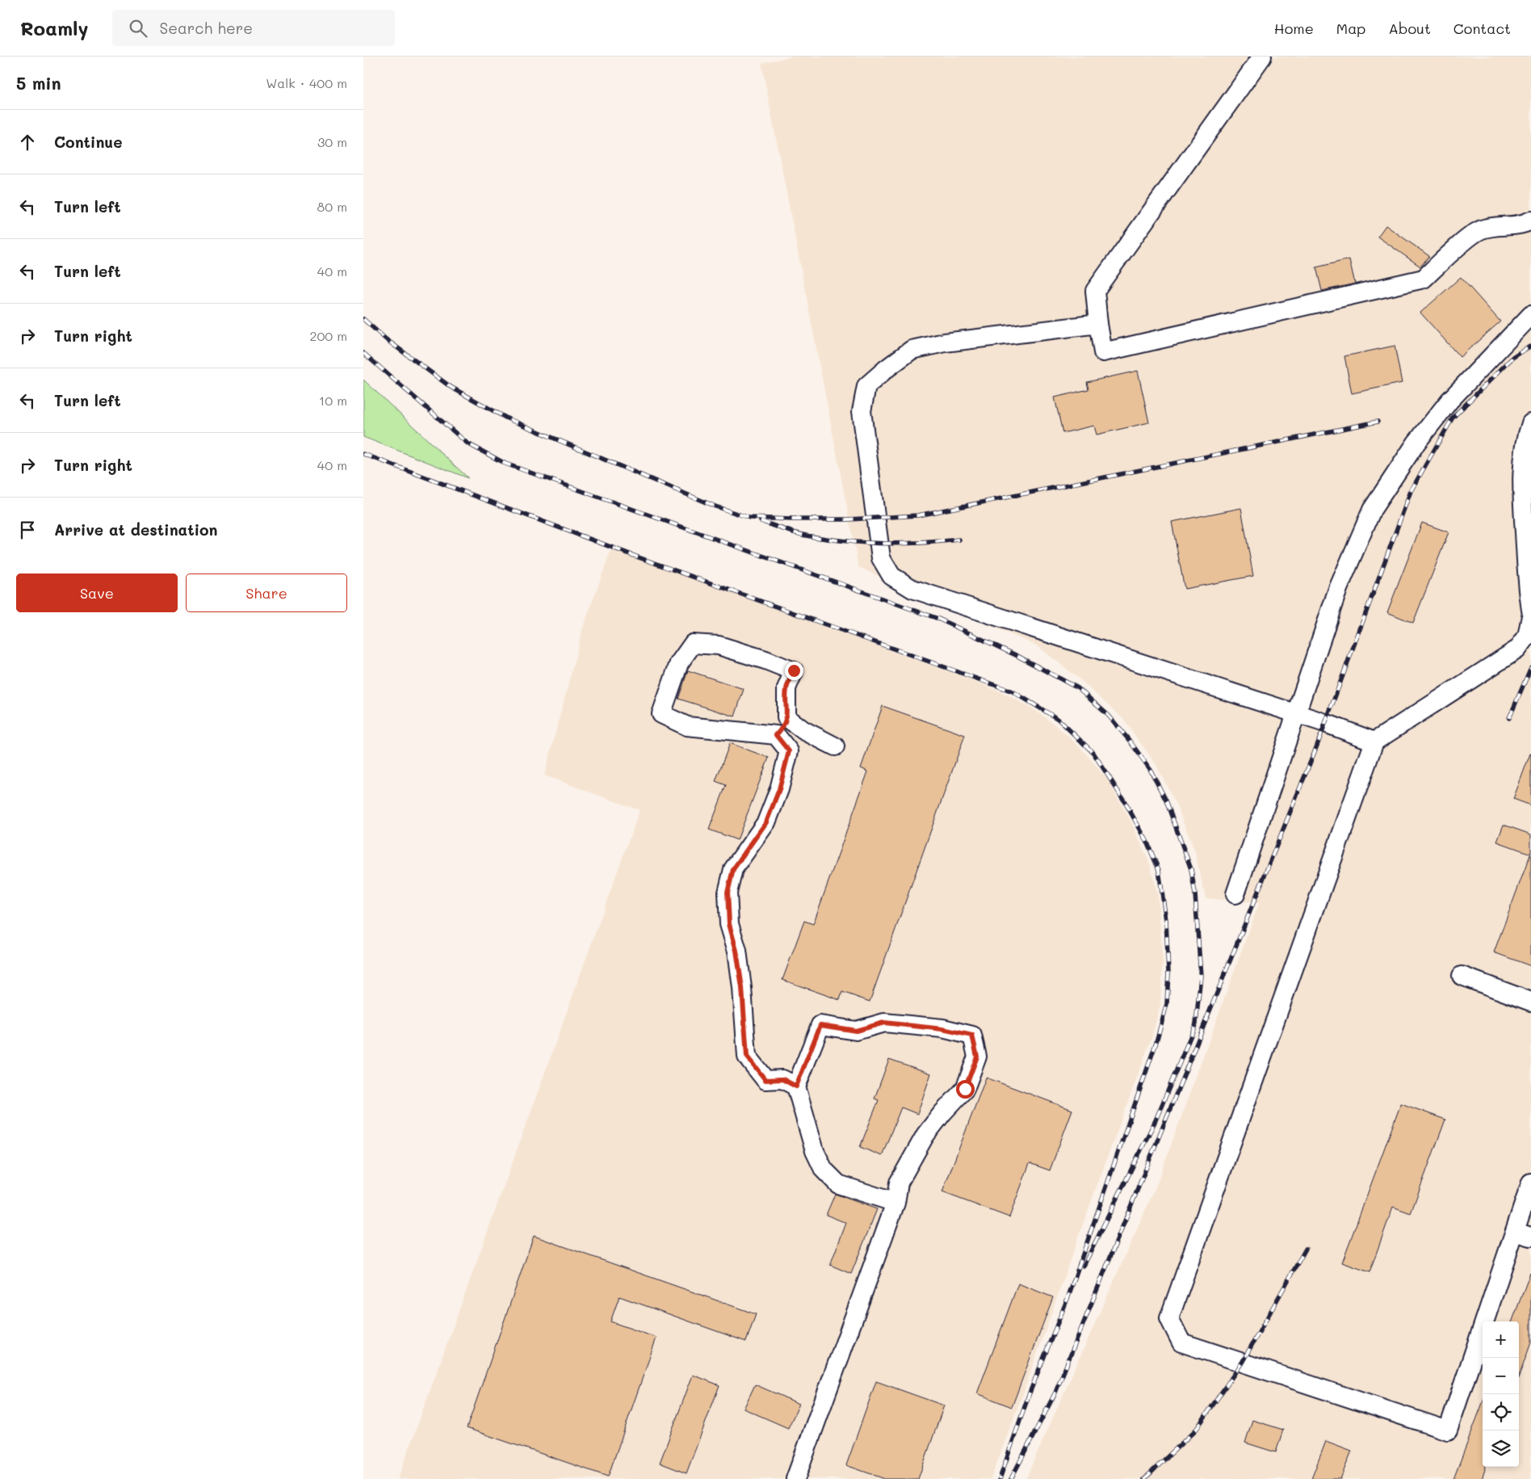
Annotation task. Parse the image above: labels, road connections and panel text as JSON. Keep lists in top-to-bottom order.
{
  "page": {
    "header": "Roamly",
    "search": "Search here",
    "nav": [
      "Home",
      "Map",
      "About",
      "Contact"
    ],
    "heading": ["5 min", "Walk · 400 m"],
    "list": [
      ["Continue", "30 m"],
      ["Turn left", "80 m"],
      ["Turn left", "40 m"],
      ["Turn right", "200 m"],
      ["Turn left", "10 m"],
      ["Turn right", "40 m"],
      "Arrive at destination"
    ],
    "buttons": ["Save", "Share"],
    "map_buttons": ["+", "−"]
  }
}
